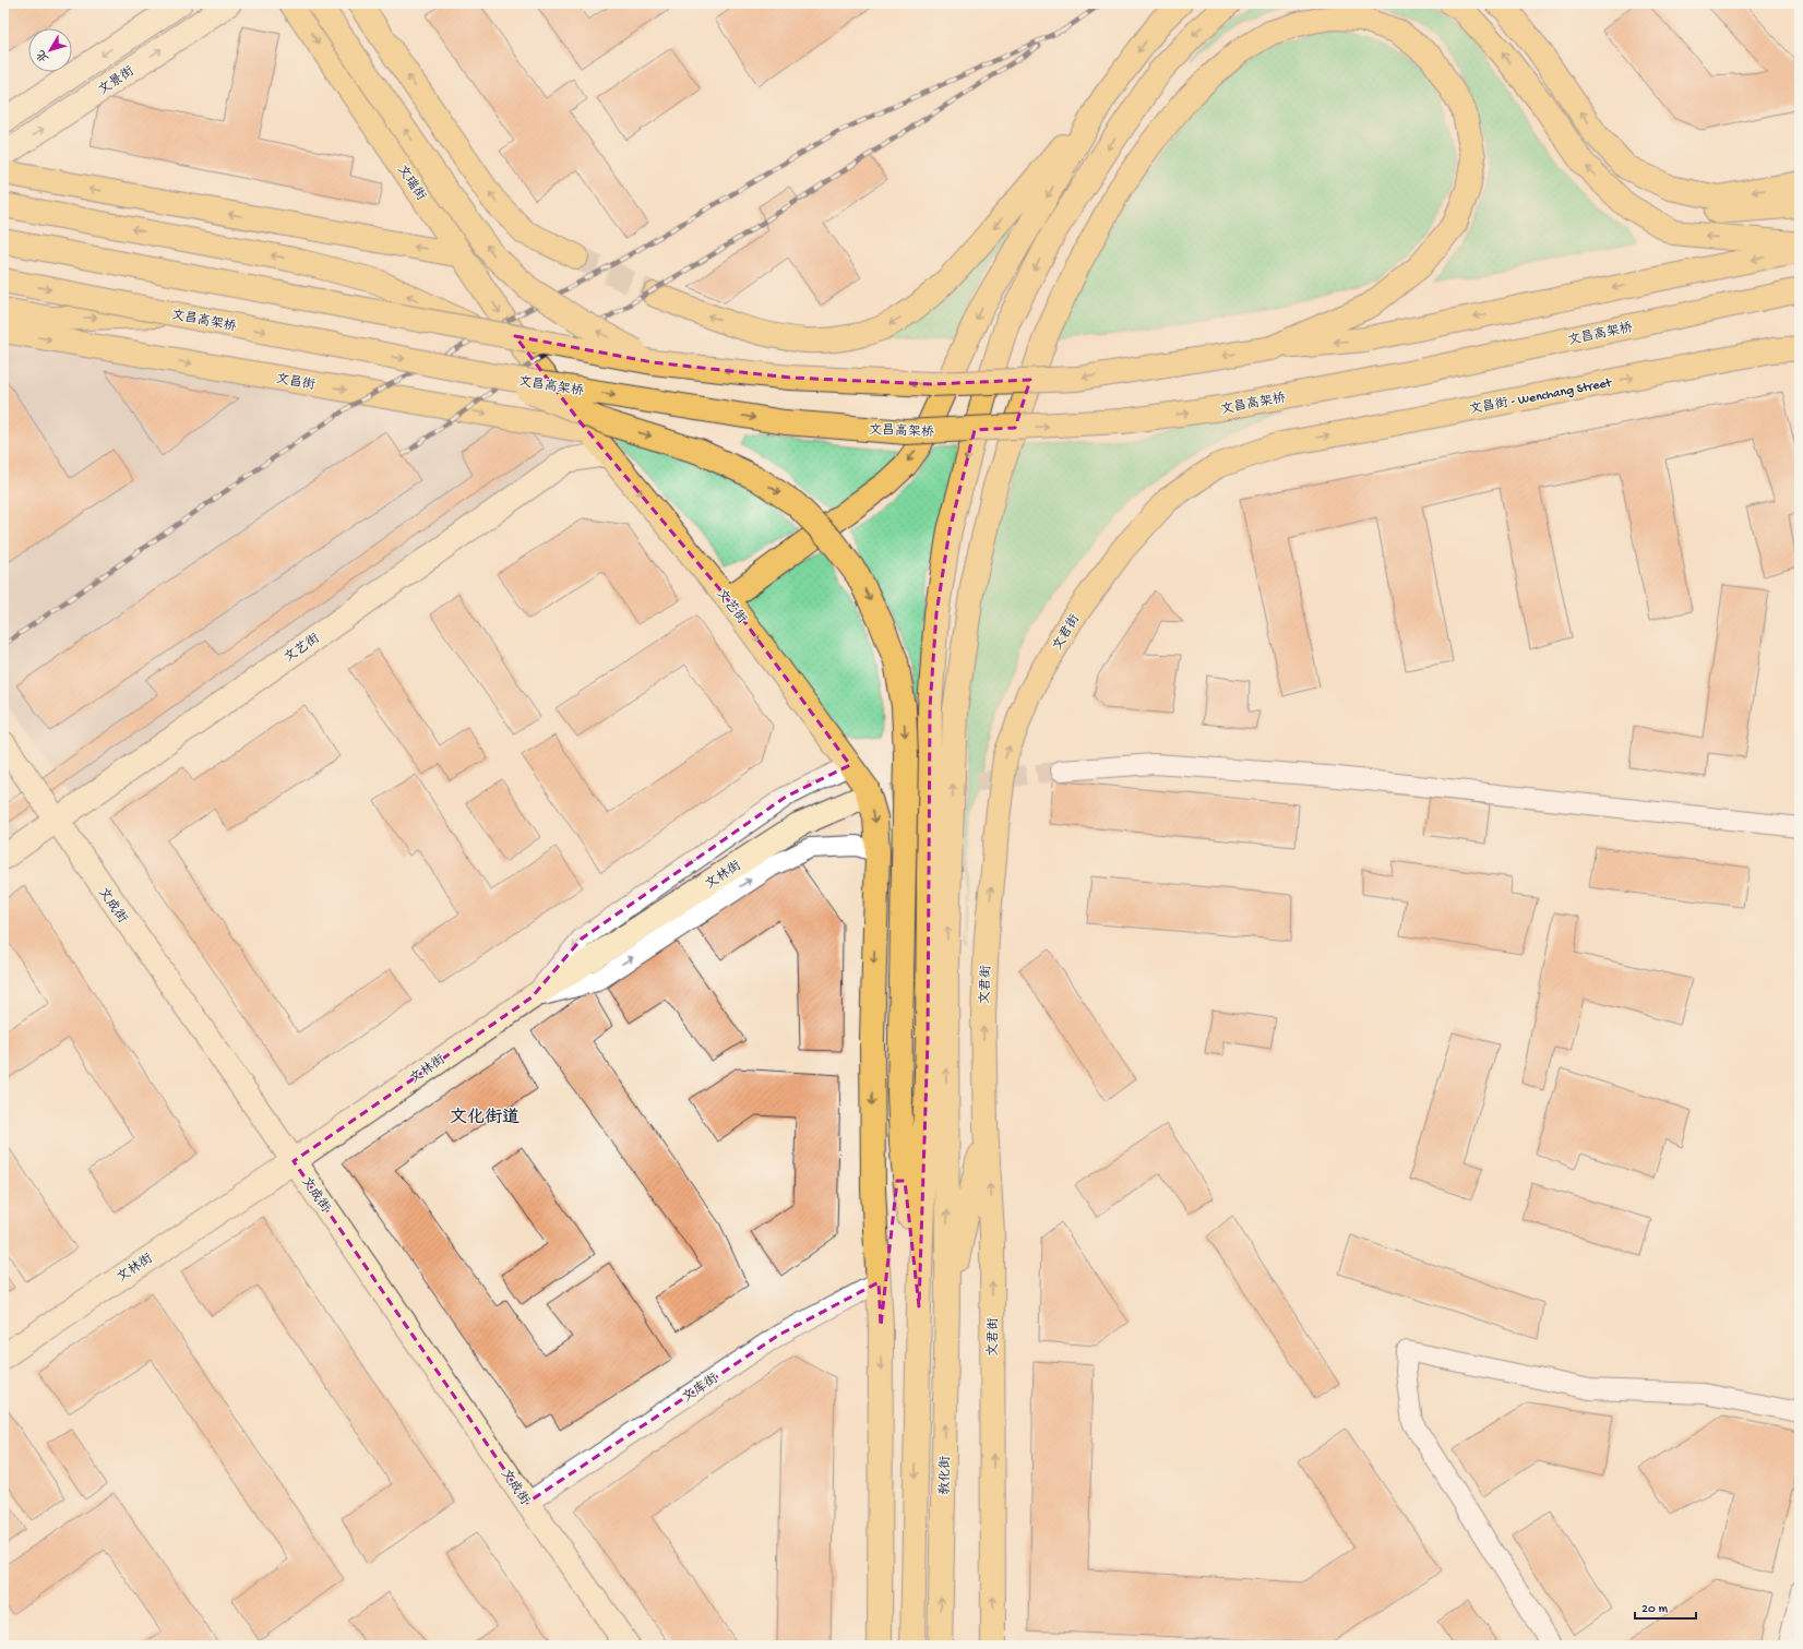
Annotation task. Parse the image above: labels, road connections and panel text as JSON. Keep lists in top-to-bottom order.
{
  "streets": {
    "highway": [
      "文瑞街",
      "文昌高架桥",
      "文昌街",
      "文昌街 - Wenchang Street",
      "文艺街",
      "文君街",
      "教化街"
    ],
    "street": [
      "文景街",
      "文林街",
      "文成街",
      "文库街"
    ]
  },
  "crossings": [
    ["文瑞街", "文艺街"],
    ["文昌街", "文艺街"],
    ["文昌街 - Wenchang Street", "文君街"],
    ["文艺街", "文成街"],
    ["文林街", "文成街"],
    ["文成街", "文库街"]
  ],
  "districts": ["文化街道"],
  "scale_bar": "20 m",
  "north": "bottom left"
}
